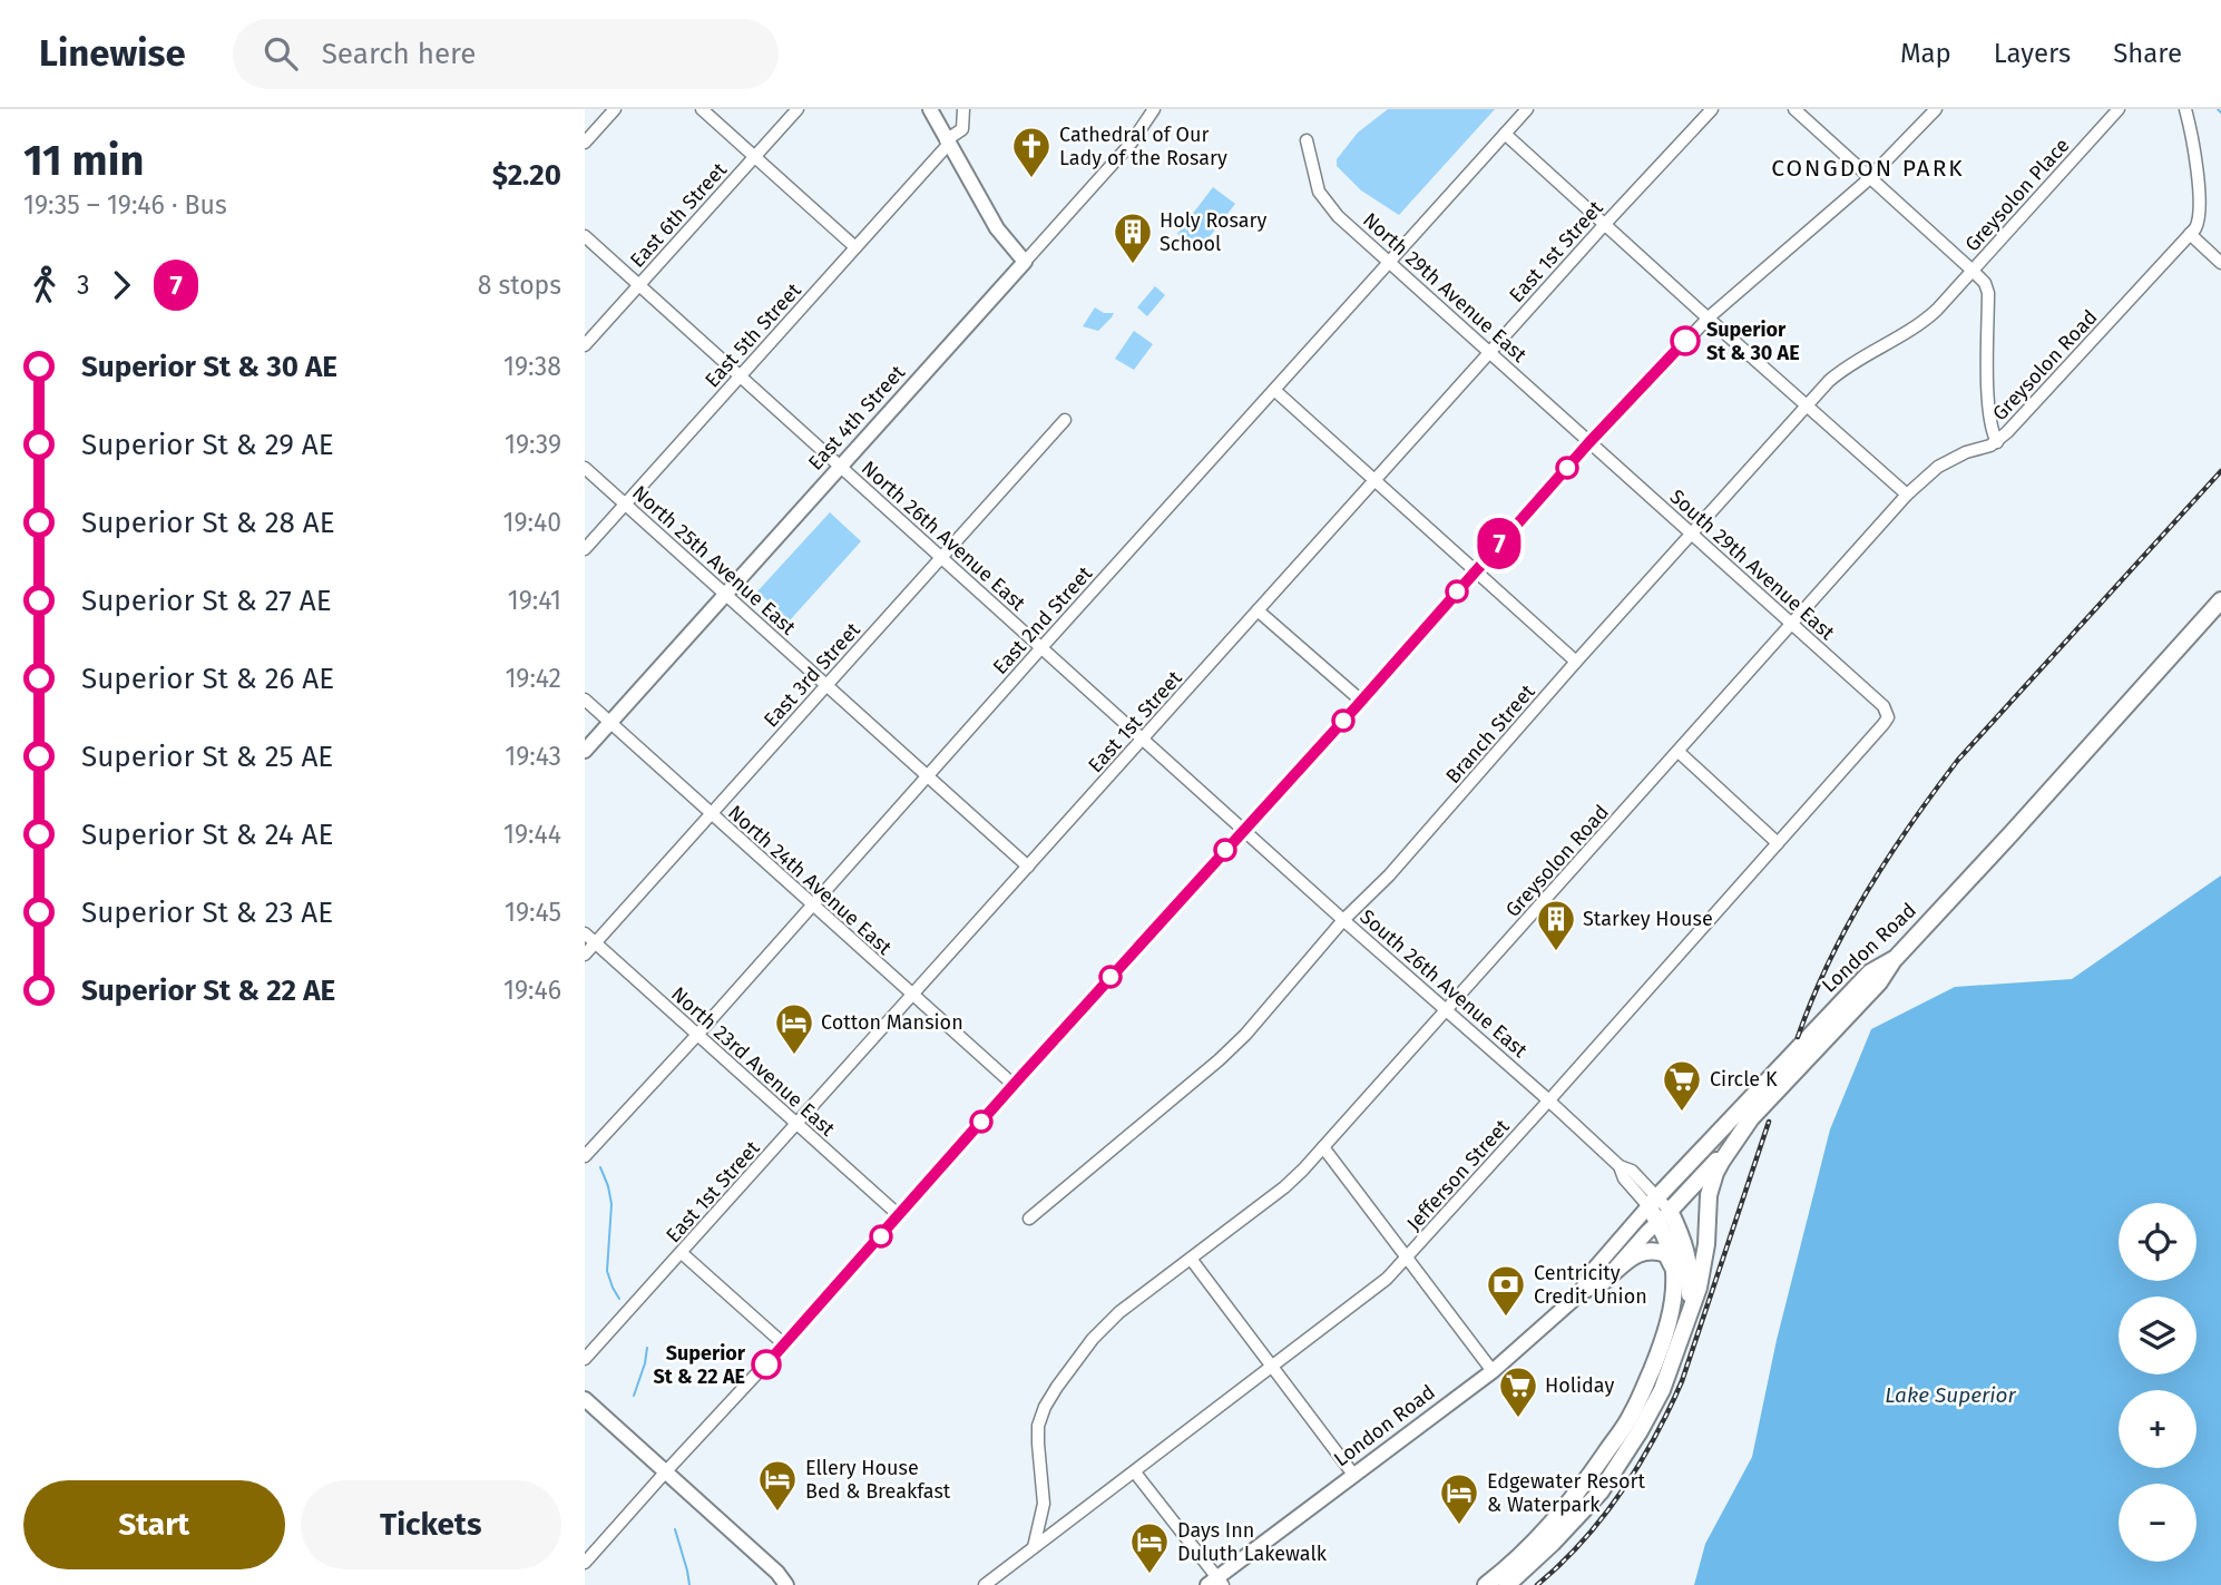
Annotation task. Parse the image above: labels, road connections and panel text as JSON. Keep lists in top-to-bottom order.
{
  "streets": {
    "highway": ["London Road"],
    "main road": ["East 4th Street"],
    "street": [
      "Greysolon Place",
      "East 6th Street",
      "East 1st Street",
      "North 29th Avenue East",
      "East 5th Street",
      "Greysolon Road",
      "North 26th Avenue East",
      "North 25th Avenue East",
      "South 29th Avenue East",
      "East 2nd Street",
      "East 3rd Street",
      "Branch Street",
      "North 24th Avenue East",
      "South 26th Avenue East",
      "North 23rd Avenue East",
      "Jefferson Street"
    ]
  },
  "crossings": [
    ["Greysolon Place", "Branch Street"],
    ["East 6th Street", "North 26th Avenue East"],
    ["East 1st Street", "North 29th Avenue East"],
    ["East 1st Street", "North 26th Avenue East"],
    ["East 1st Street", "North 25th Avenue East"],
    ["East 1st Street", "North 24th Avenue East"],
    ["East 1st Street", "North 23rd Avenue East"],
    ["North 29th Avenue East", "South 29th Avenue East"],
    ["North 29th Avenue East", "East 2nd Street"],
    ["East 5th Street", "North 26th Avenue East"],
    ["East 5th Street", "North 25th Avenue East"],
    ["Greysolon Road", "South 29th Avenue East"],
    ["Greysolon Road", "South 26th Avenue East"],
    ["Greysolon Road", "Jefferson Street"],
    ["East 4th Street", "North 26th Avenue East"],
    ["East 4th Street", "North 25th Avenue East"],
    ["East 4th Street", "North 24th Avenue East"],
    ["North 26th Avenue East", "East 2nd Street"],
    ["North 26th Avenue East", "East 3rd Street"],
    ["North 26th Avenue East", "South 26th Avenue East"],
    ["North 25th Avenue East", "East 2nd Street"],
    ["North 25th Avenue East", "East 3rd Street"],
    ["South 29th Avenue East", "Branch Street"],
    ["South 29th Avenue East", "Jefferson Street"],
    ["East 2nd Street", "North 24th Avenue East"],
    ["East 2nd Street", "North 23rd Avenue East"],
    ["East 3rd Street", "North 24th Avenue East"],
    ["East 3rd Street", "North 23rd Avenue East"],
    ["Branch Street", "South 26th Avenue East"],
    ["London Road", "South 26th Avenue East"],
    ["South 26th Avenue East", "Jefferson Street"]
  ],
  "districts": ["CONGDON PARK"],
  "water": ["Lake Superior"],
  "places": {
    "church": ["Cathedral of Our Lady of the Rosary"],
    "building": ["Holy Rosary School", "Starkey House"],
    "other": ["Superior St & 30 AE", "Superior St & 22 AE"],
    "hotel": [
      "Cotton Mansion",
      "Ellery House Bed & Breakfast",
      "Edgewater Resort & Waterpark",
      "Days Inn Duluth Lakewalk"
    ],
    "supermarket": ["Circle K", "Holiday"],
    "bank": ["Centricity Credit Union"]
  },
  "lines": ["bus line 7"],
  "page": {
    "header": "Linewise",
    "search": "Search here",
    "nav": ["Map", "Layers", "Share"],
    "heading": ["11 min", "19:35 – 19:46 · Bus", "$2.20"],
    "on_map": "7",
    "legs": ["3", "7", "8 stops"],
    "list": [
      {
        "name": "Superior St & 30 AE",
        "value": "19:38"
      },
      {
        "name": "Superior St & 29 AE",
        "value": "19:39"
      },
      {
        "name": "Superior St & 28 AE",
        "value": "19:40"
      },
      {
        "name": "Superior St & 27 AE",
        "value": "19:41"
      },
      {
        "name": "Superior St & 26 AE",
        "value": "19:42"
      },
      {
        "name": "Superior St & 25 AE",
        "value": "19:43"
      },
      {
        "name": "Superior St & 24 AE",
        "value": "19:44"
      },
      {
        "name": "Superior St & 23 AE",
        "value": "19:45"
      },
      {
        "name": "Superior St & 22 AE",
        "value": "19:46"
      }
    ],
    "map_buttons": ["+", "−"],
    "buttons": ["Start", "Tickets"]
  }
}
